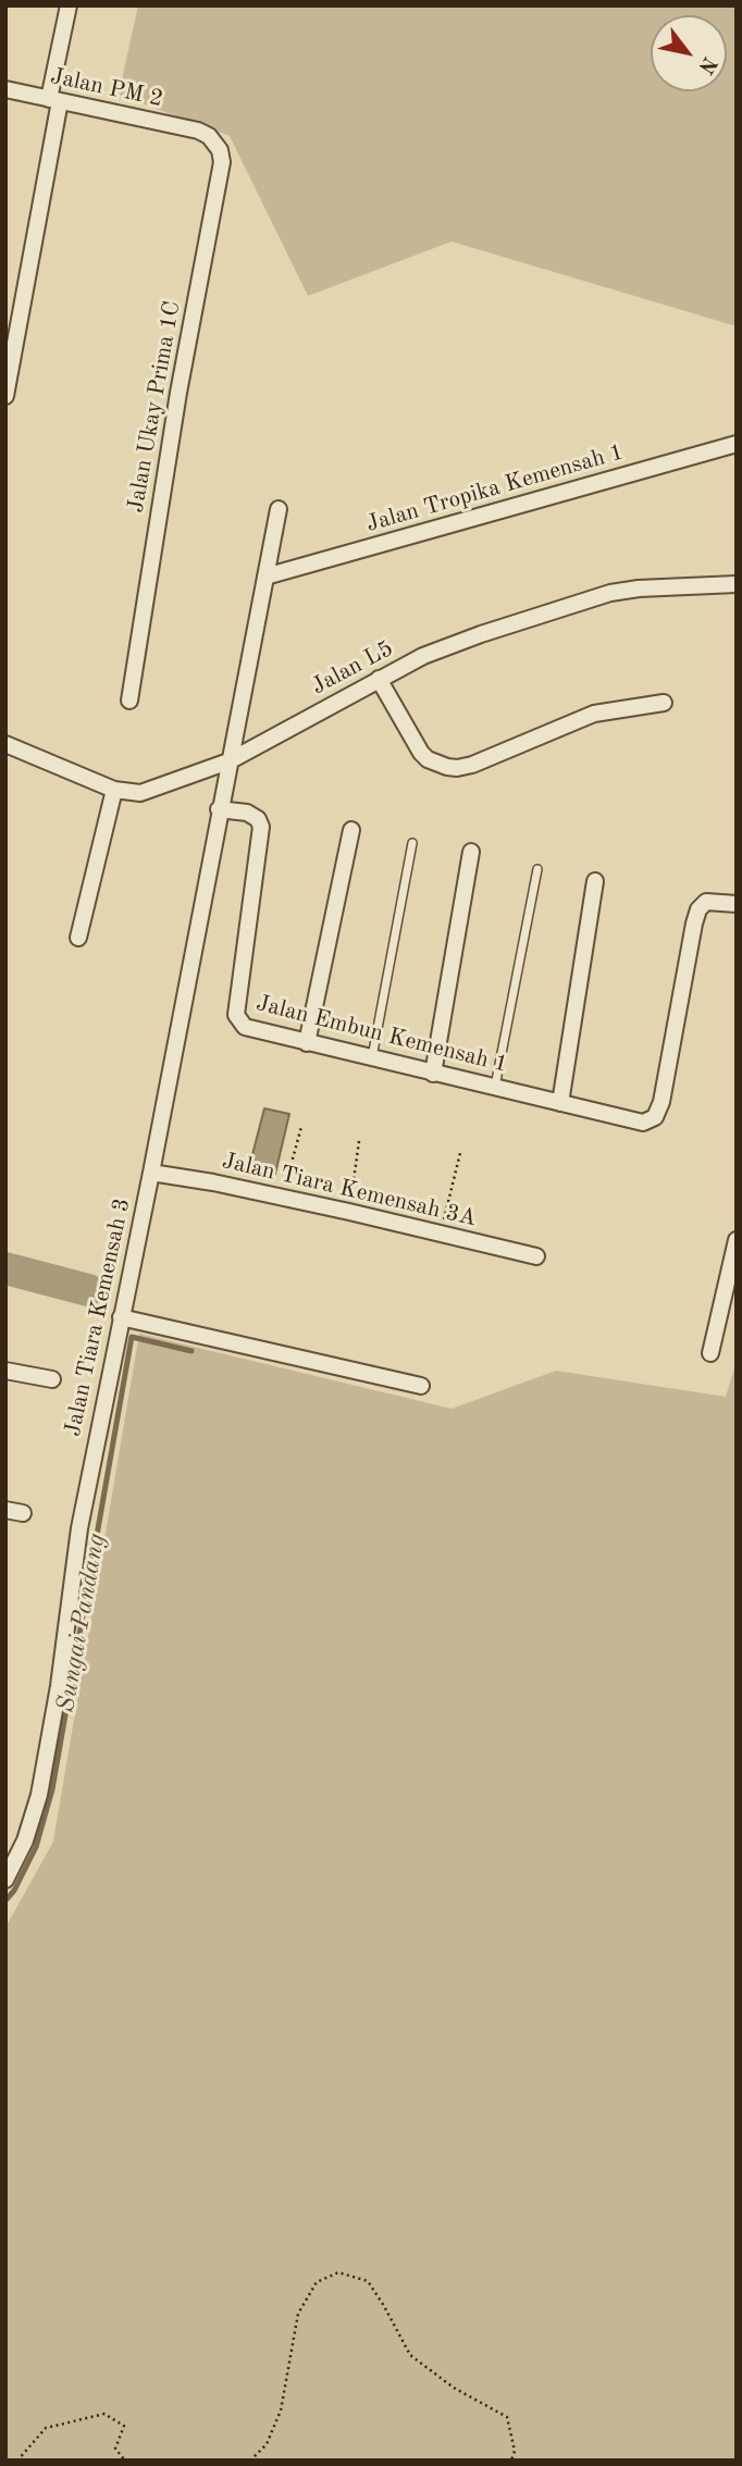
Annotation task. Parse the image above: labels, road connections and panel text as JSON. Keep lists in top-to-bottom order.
{
  "streets": {
    "street": [
      "Jalan PM 2",
      "Jalan Ukay Prima 1C",
      "Jalan Tropika Kemensah 1",
      "Jalan L5",
      "Jalan Embun Kemensah 1",
      "Jalan Tiara Kemensah 3A",
      "Jalan Tiara Kemensah 3"
    ]
  },
  "crossings": [
    ["Jalan PM 2", "Jalan Ukay Prima 1C"],
    ["Jalan Tropika Kemensah 1", "Jalan Tiara Kemensah 3"],
    ["Jalan L5", "Jalan Tiara Kemensah 3"],
    ["Jalan Embun Kemensah 1", "Jalan Tiara Kemensah 3"],
    ["Jalan Tiara Kemensah 3A", "Jalan Tiara Kemensah 3"]
  ],
  "water": ["Sungai Pandang"],
  "north": "bottom right"
}
